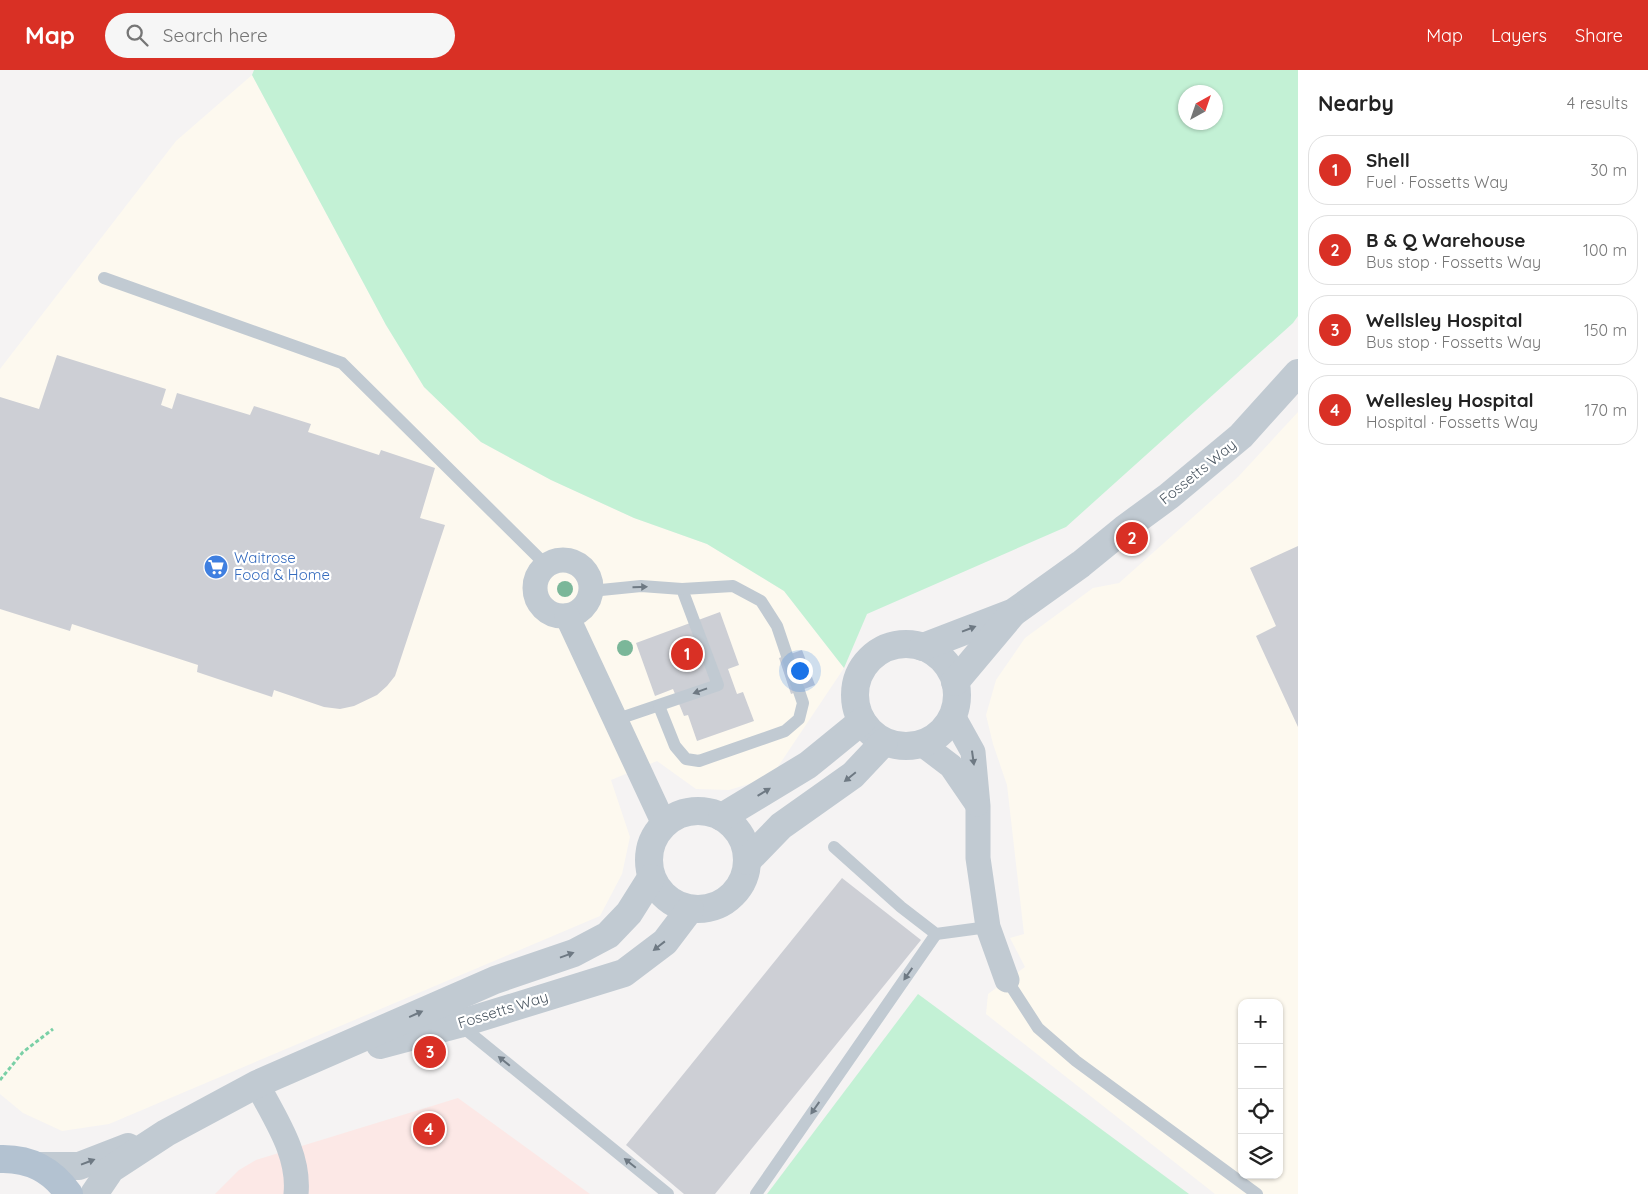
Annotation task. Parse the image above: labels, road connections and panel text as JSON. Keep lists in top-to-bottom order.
{
  "streets": {
    "street": ["Fossetts Way"]
  },
  "places": {
    "supermarket": ["Waitrose Food & Home"]
  },
  "north": "top right",
  "page": {
    "header": "Map",
    "search": "Search here",
    "nav": ["Map", "Layers", "Share"],
    "heading": ["Nearby", "4 results"],
    "list": [
      {
        "mark": "1",
        "name": "Shell",
        "note": "Fuel · Fossetts Way",
        "value": "30 m"
      },
      {
        "mark": "2",
        "name": "B & Q Warehouse",
        "note": "Bus stop · Fossetts Way",
        "value": "100 m"
      },
      {
        "mark": "3",
        "name": "Wellsley Hospital",
        "note": "Bus stop · Fossetts Way",
        "value": "150 m"
      },
      {
        "mark": "4",
        "name": "Wellesley Hospital",
        "note": "Hospital · Fossetts Way",
        "value": "170 m"
      }
    ],
    "pins": [
      "2",
      "1",
      "3",
      "4"
    ],
    "map_buttons": ["+", "−"]
  }
}
